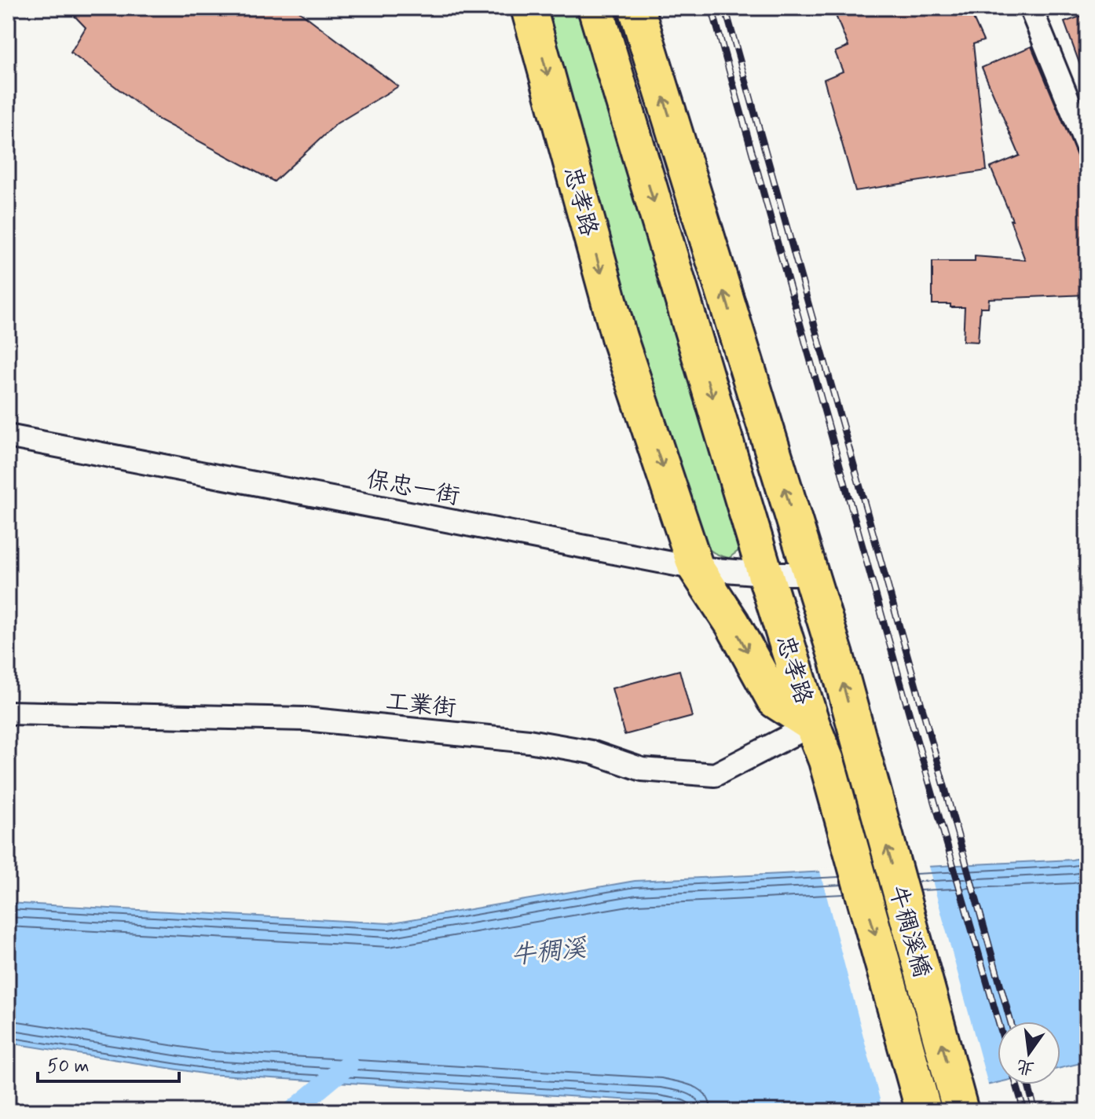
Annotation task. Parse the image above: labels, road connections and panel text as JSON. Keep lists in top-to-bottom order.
{
  "streets": {
    "main road": ["忠孝路", "牛稠溪橋"],
    "street": ["保忠一街", "工業街"]
  },
  "crossings": [
    ["忠孝路", "保忠一街"],
    ["忠孝路", "工業街"],
    ["忠孝路", "牛稠溪橋"],
    ["工業街", "牛稠溪橋"]
  ],
  "water": ["牛稠溪"],
  "scale_bar": "50 m",
  "north": "bottom"
}
